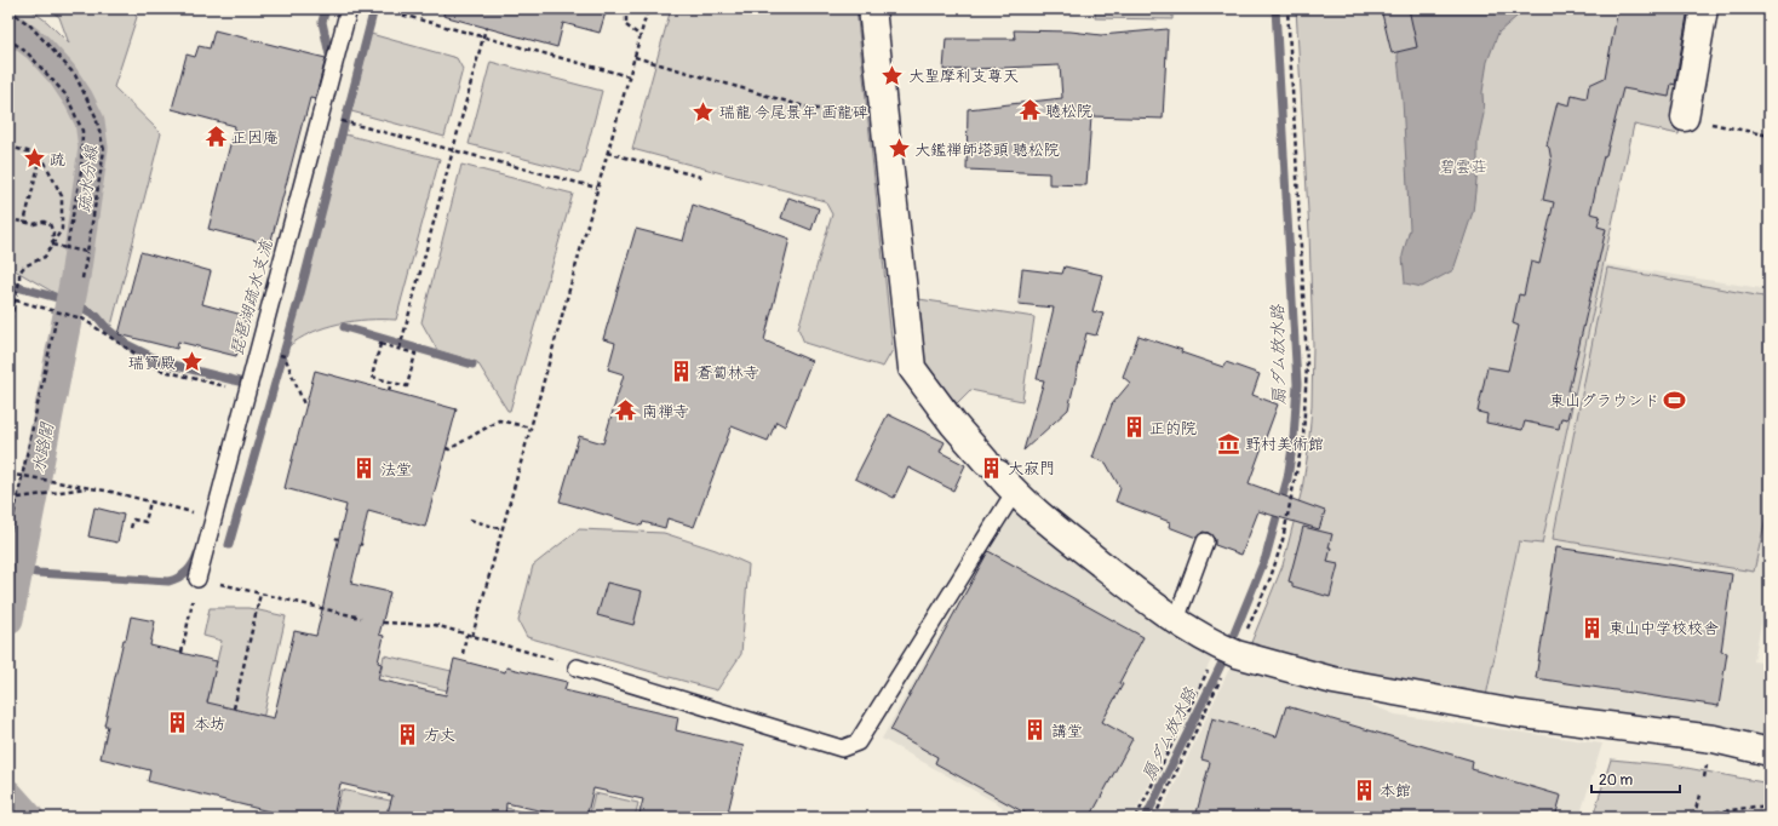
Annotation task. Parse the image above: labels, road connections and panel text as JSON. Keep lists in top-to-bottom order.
{
  "water": [
    "疏水分線",
    "琵琶湖疏水支流",
    "扇ダム放水路",
    "水路閣"
  ],
  "parks": ["碧雲荘"],
  "places": {
    "place": [
      "大聖摩利支尊天",
      "瑞龍 今尾景年 画龍碑",
      "大鑑禅師塔頭 聴松院",
      "疏",
      "瑞寶殿"
    ],
    "temple": ["聴松院", "正因庵", "南禅寺"],
    "building": [
      "蒼蔔林寺",
      "正的院",
      "大寂門",
      "法堂",
      "東山中学校校舎",
      "本坊",
      "講堂",
      "方丈",
      "本館"
    ],
    "sports": ["東山グラウンド"],
    "museum": ["野村美術館"]
  },
  "scale_bar": "20 m"
}
